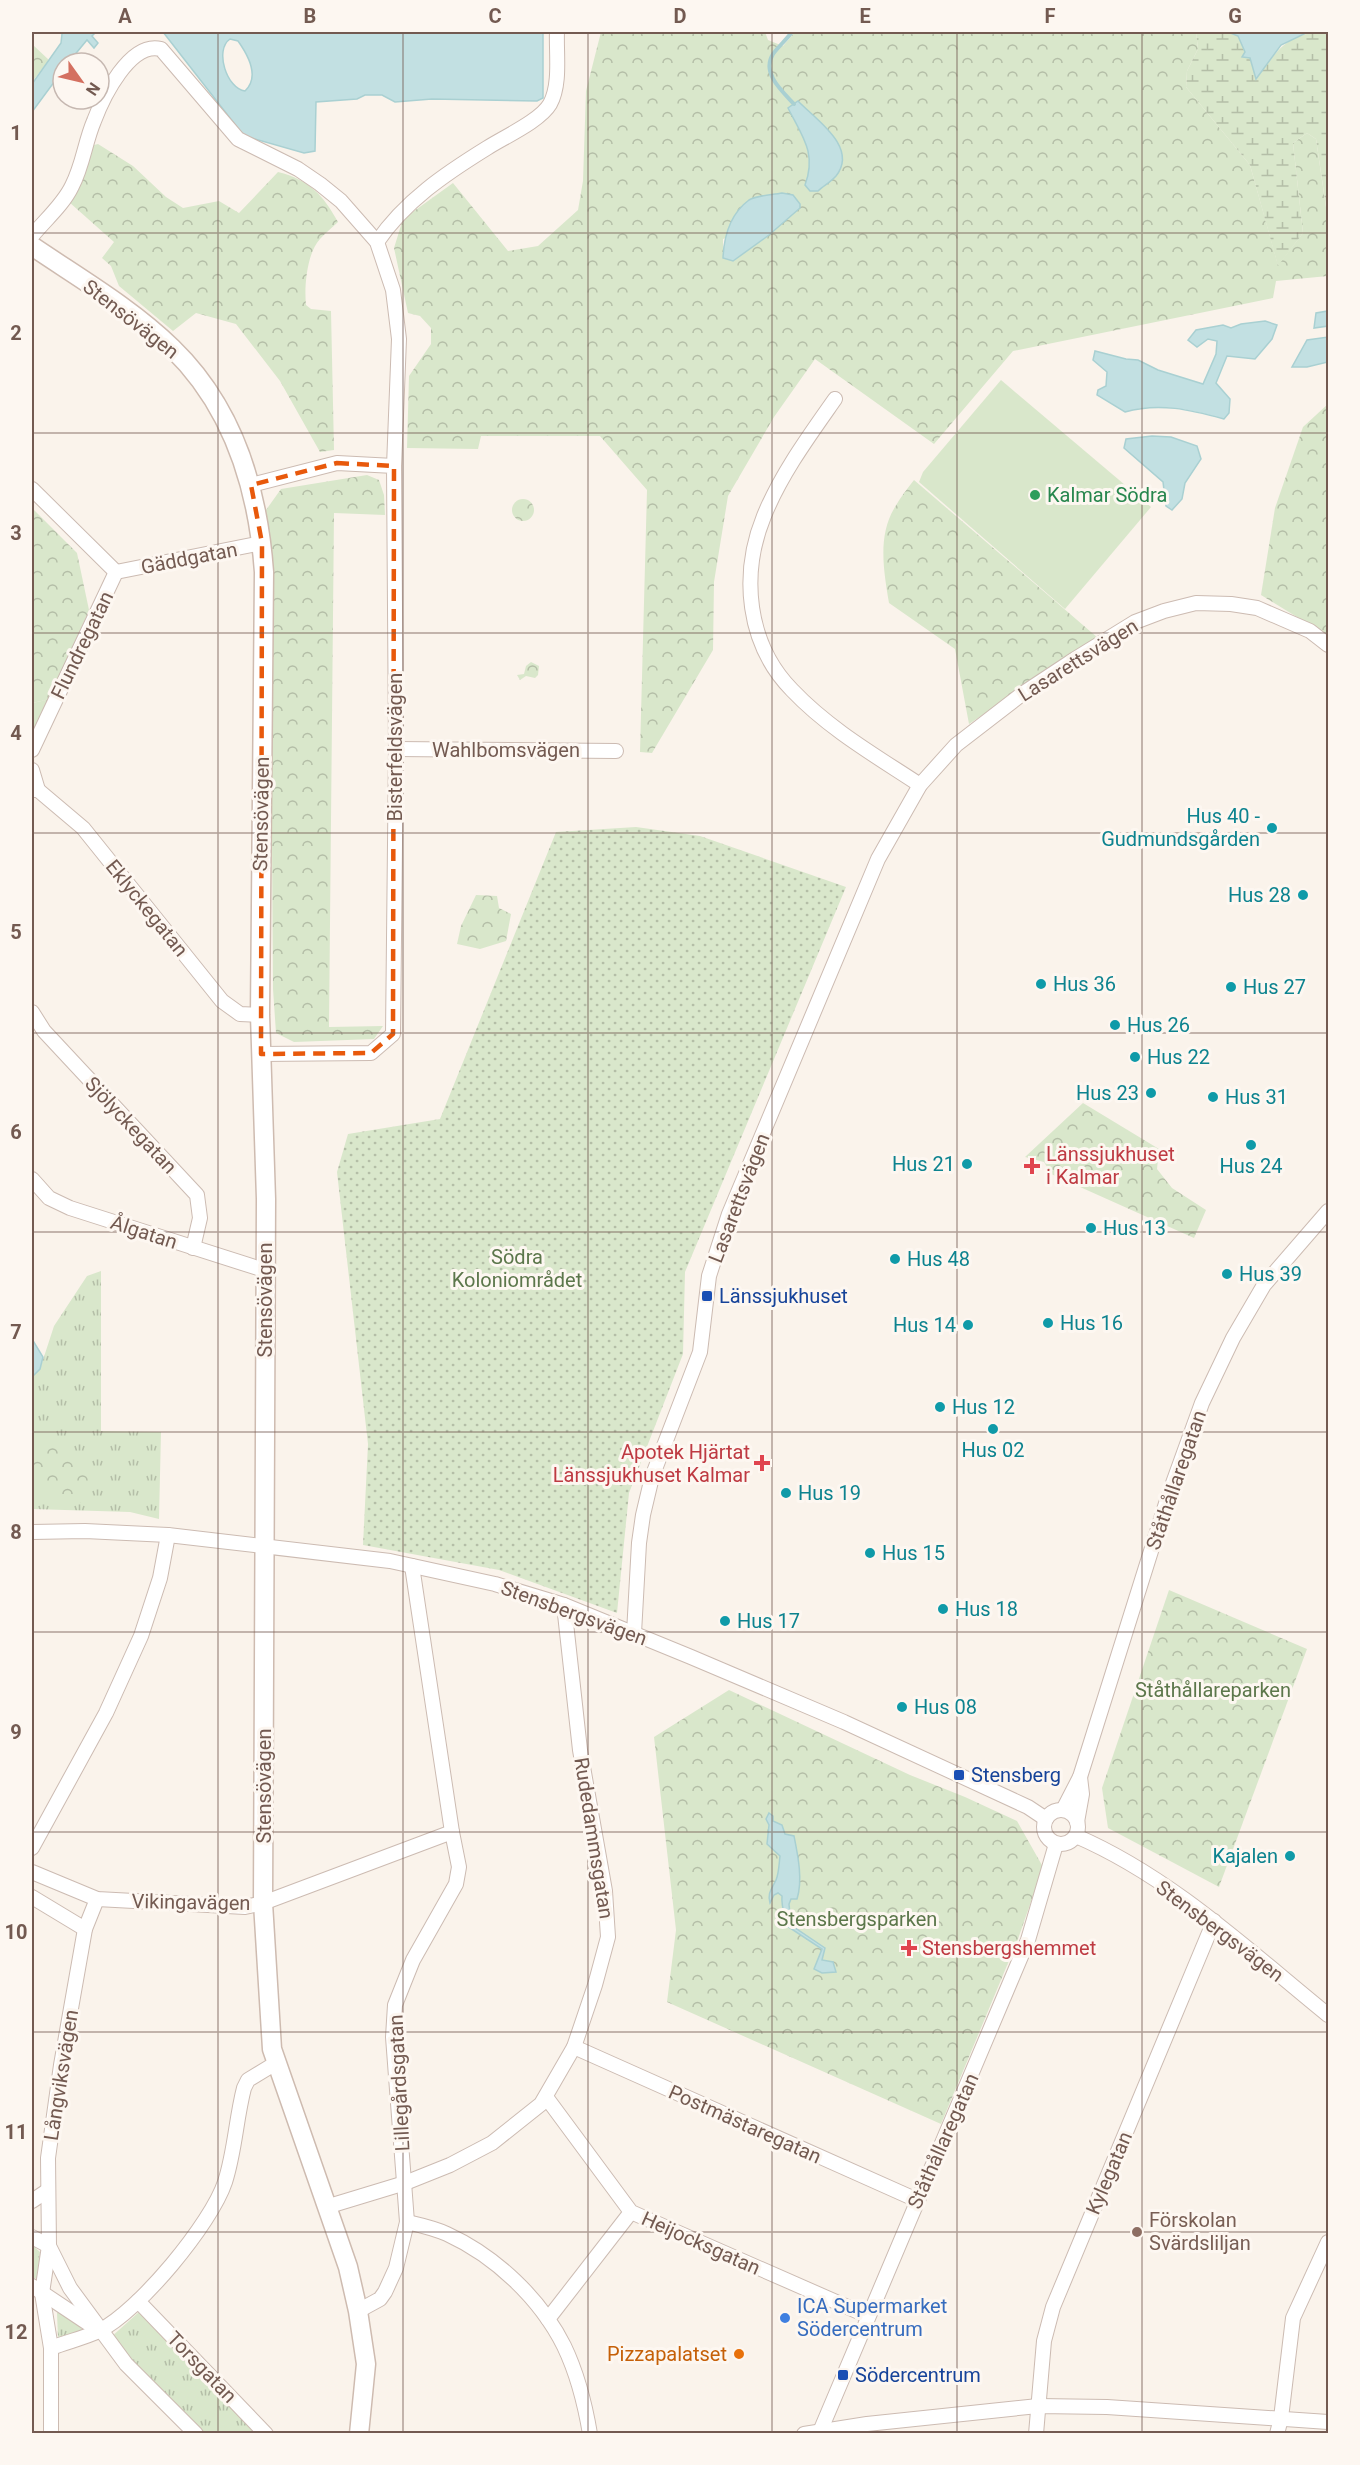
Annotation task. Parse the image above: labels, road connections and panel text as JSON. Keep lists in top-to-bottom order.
{
  "streets": {
    "street": [
      "Stensövägen",
      "Gäddgatan",
      "Flundregatan",
      "Lasarettsvägen",
      "Bisterfeldsvägen",
      "Wahlbomsvägen",
      "Eklyckegatan",
      "Sjölyckegatan",
      "Ålgatan",
      "Ståthållaregatan",
      "Stensbergsvägen",
      "Rudedammsgatan",
      "Vikingavägen",
      "Långviksvägen",
      "Lillegårdsgatan",
      "Postmästaregatan",
      "Kylegatan",
      "Heijocksgatan",
      "Torsgatan"
    ]
  },
  "crossings": [
    ["Stensövägen", "Gäddgatan"],
    ["Stensövägen", "Bisterfeldsvägen"],
    ["Stensövägen", "Eklyckegatan"],
    ["Stensövägen", "Ålgatan"],
    ["Stensövägen", "Stensbergsvägen"],
    ["Stensövägen", "Rudedammsgatan"],
    ["Stensövägen", "Vikingavägen"],
    ["Stensövägen", "Lillegårdsgatan"],
    ["Gäddgatan", "Flundregatan"],
    ["Lasarettsvägen", "Stensbergsvägen"],
    ["Bisterfeldsvägen", "Wahlbomsvägen"],
    ["Sjölyckegatan", "Ålgatan"],
    ["Ståthållaregatan", "Stensbergsvägen"],
    ["Ståthållaregatan", "Postmästaregatan"],
    ["Ståthållaregatan", "Heijocksgatan"],
    ["Stensbergsvägen", "Rudedammsgatan"],
    ["Stensbergsvägen", "Lillegårdsgatan"],
    ["Stensbergsvägen", "Kylegatan"],
    ["Rudedammsgatan", "Lillegårdsgatan"],
    ["Rudedammsgatan", "Postmästaregatan"],
    ["Rudedammsgatan", "Heijocksgatan"],
    ["Vikingavägen", "Långviksvägen"],
    ["Vikingavägen", "Lillegårdsgatan"]
  ],
  "parks": ["Södra Koloniområdet", "Ståthållareparken", "Stensbergsparken"],
  "places": {
    "other": [
      "Kalmar Södra",
      "Hus 40 - Gudmundsgården",
      "Hus 28",
      "Hus 36",
      "Hus 27",
      "Hus 26",
      "Hus 22",
      "Hus 23",
      "Hus 31",
      "Hus 24",
      "Hus 21",
      "Hus 13",
      "Hus 48",
      "Hus 39",
      "Hus 16",
      "Hus 14",
      "Hus 12",
      "Hus 02",
      "Hus 19",
      "Hus 15",
      "Hus 18",
      "Hus 17",
      "Hus 08",
      "Kajalen",
      "Förskolan Svärdsliljan",
      "ICA Supermarket Södercentrum",
      "Pizzapalatset"
    ],
    "health": ["Länssjukhuset i Kalmar", "Apotek Hjärtat Länssjukhuset Kalmar", "Stensbergshemmet"],
    "transit": ["Länssjukhuset", "Stensberg", "Södercentrum"]
  },
  "north": "bottom right",
  "grid": {
    "columns": [
      "A",
      "B",
      "C",
      "D",
      "E",
      "F",
      "G"
    ],
    "rows": [
      "1",
      "2",
      "3",
      "4",
      "5",
      "6",
      "7",
      "8",
      "9",
      "10",
      "11",
      "12"
    ]
  }
}
